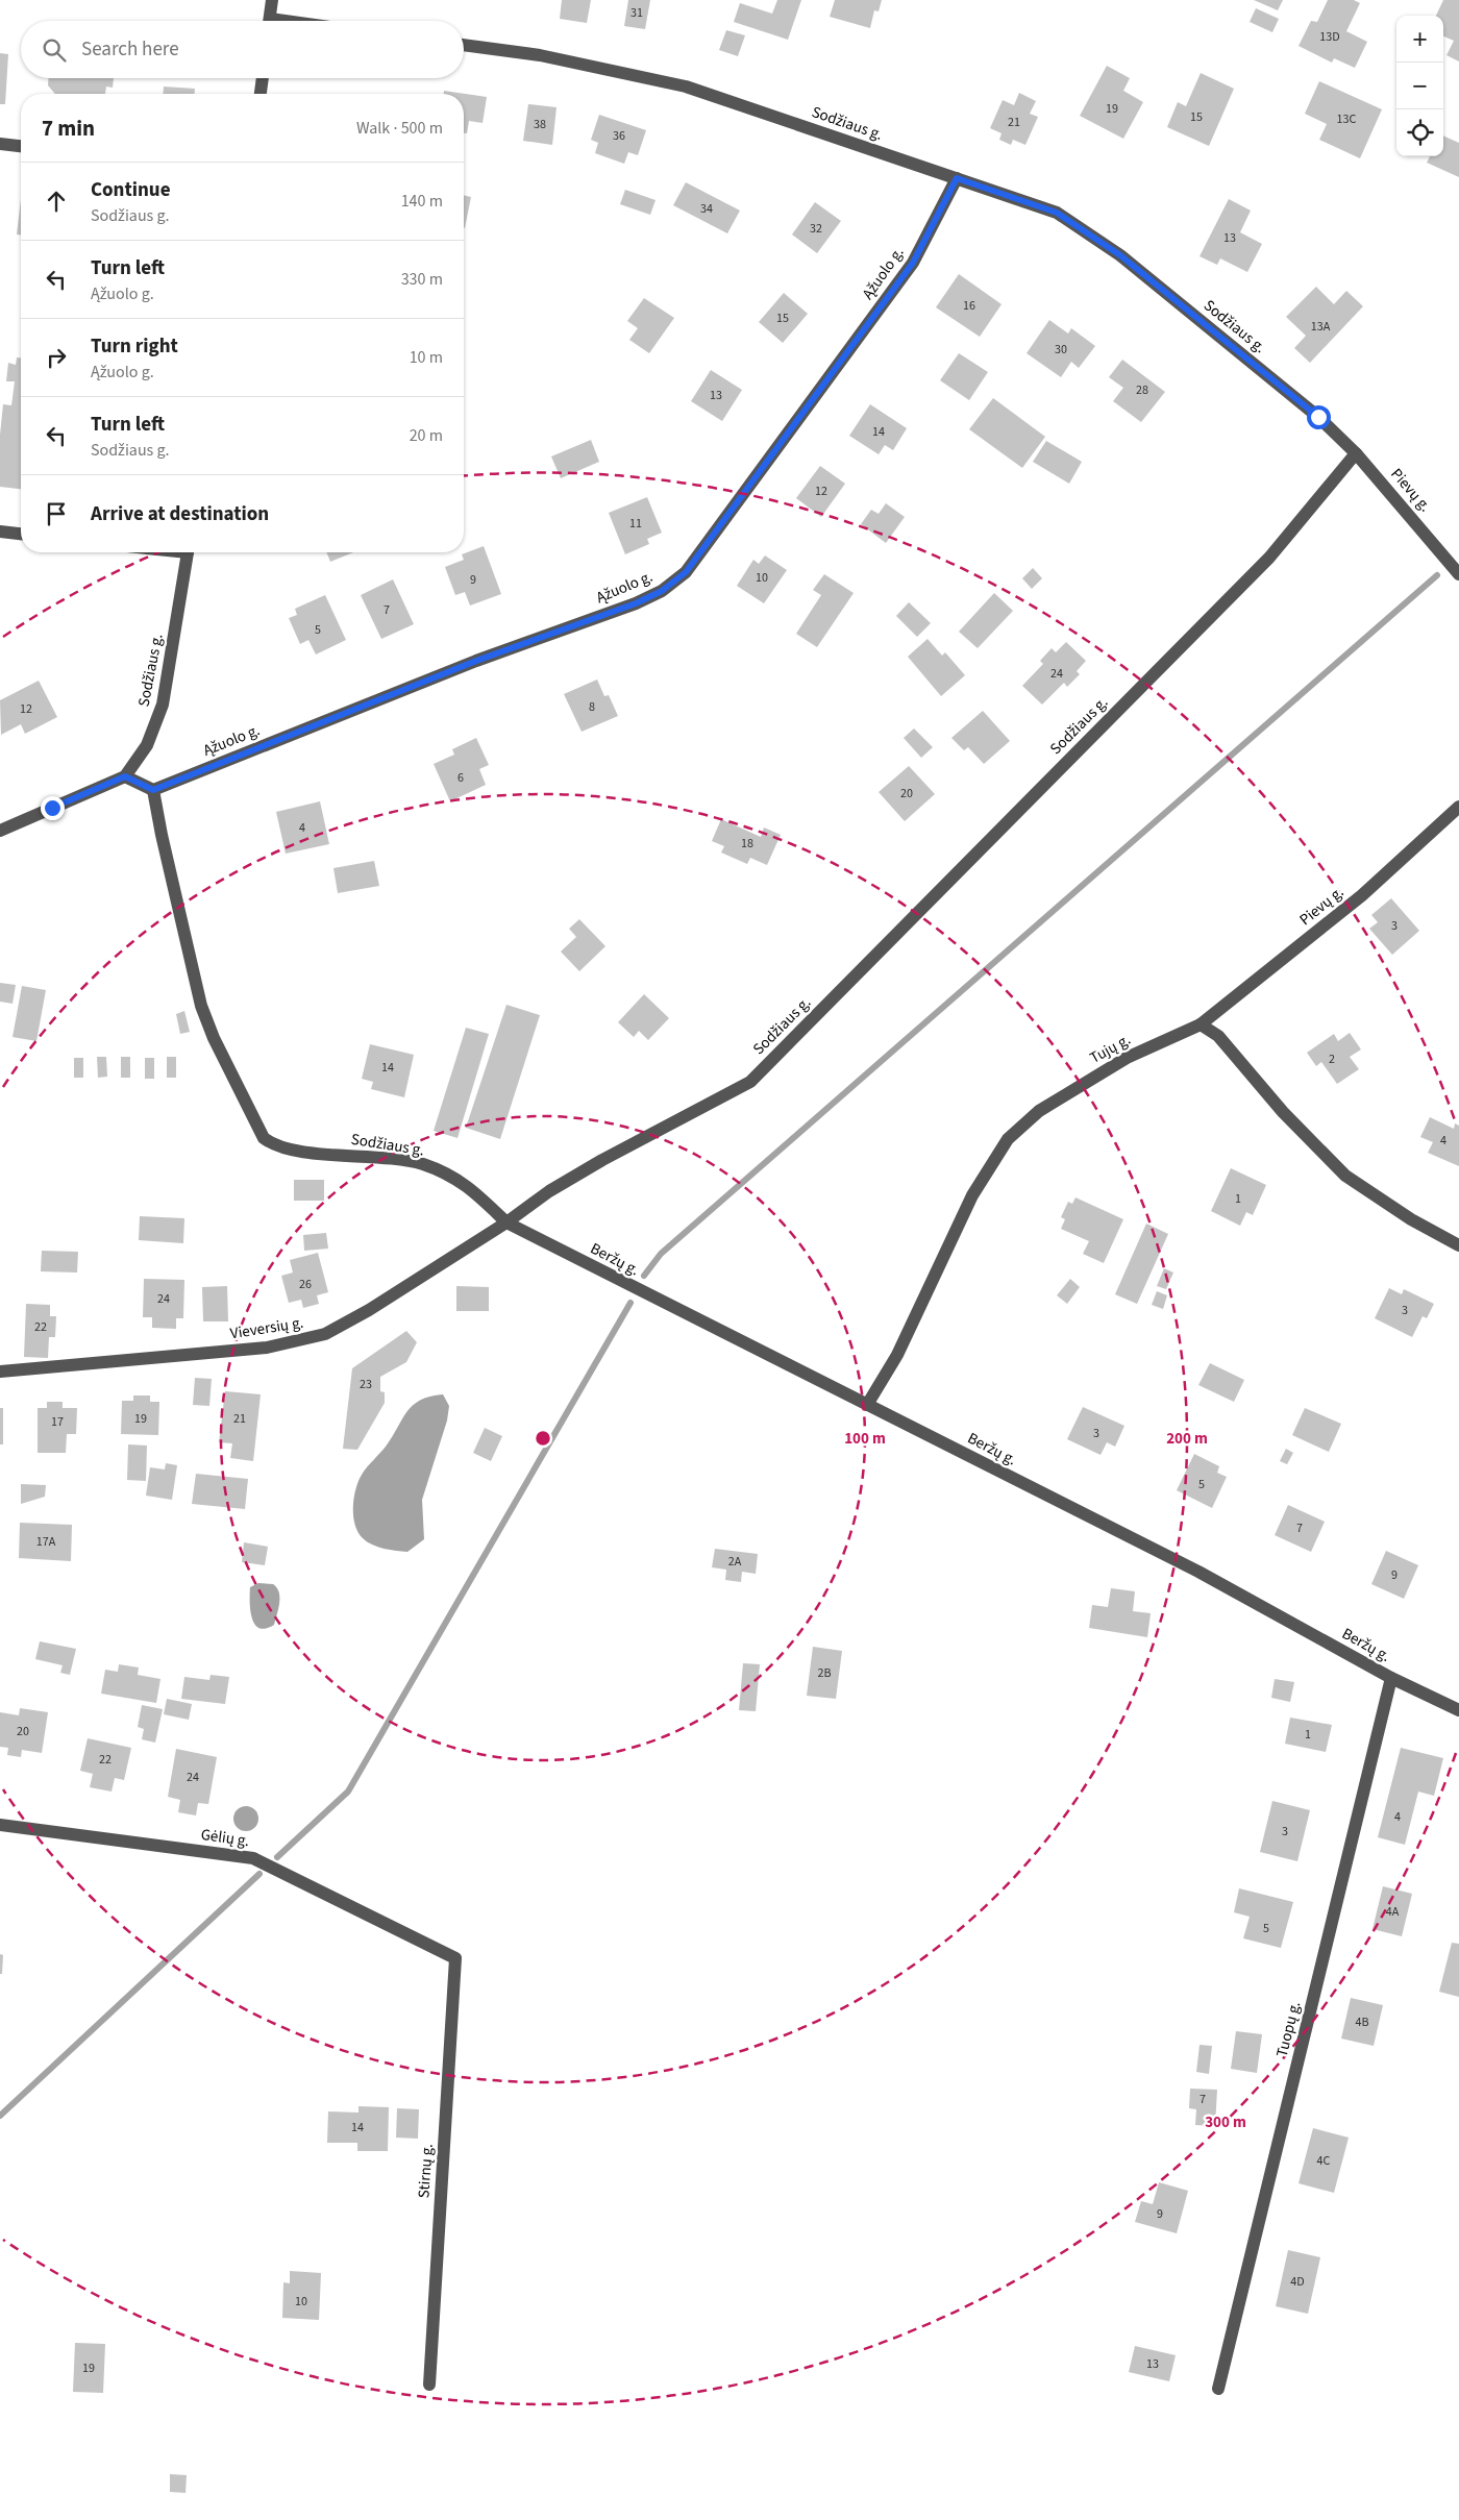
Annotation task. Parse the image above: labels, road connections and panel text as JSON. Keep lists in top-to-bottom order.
{
  "streets": {
    "street": [
      "Sodžiaus g.",
      "Ąžuolo g.",
      "Pievų g.",
      "Tujų g.",
      "Beržų g.",
      "Vieversių g.",
      "Gėlių g.",
      "Tuopų g.",
      "Stirnų g."
    ]
  },
  "crossings": [
    ["Sodžiaus g.", "Ąžuolo g."],
    ["Sodžiaus g.", "Pievų g."],
    ["Sodžiaus g.", "Beržų g."],
    ["Sodžiaus g.", "Vieversių g."],
    ["Pievų g.", "Tujų g."],
    ["Tujų g.", "Beržų g."],
    ["Beržų g.", "Vieversių g."],
    ["Beržų g.", "Tuopų g."],
    ["Gėlių g.", "Stirnų g."]
  ],
  "house_numbers": [
    "31",
    "13D",
    "19",
    "15",
    "13C",
    "21",
    "38",
    "36",
    "34",
    "32",
    "13",
    "16",
    "15",
    "13A",
    "30",
    "28",
    "13",
    "14",
    "12",
    "11",
    "10",
    "9",
    "7",
    "5",
    "24",
    "8",
    "12",
    "6",
    "20",
    "4",
    "18",
    "3",
    "2",
    "14",
    "4",
    "1",
    "26",
    "24",
    "3",
    "22",
    "23",
    "19",
    "21",
    "17",
    "3",
    "5",
    "7",
    "17A",
    "2A",
    "9",
    "2B",
    "20",
    "1",
    "22",
    "24",
    "4",
    "3",
    "4A",
    "5",
    "4B",
    "7",
    "14",
    "4C",
    "9",
    "4D",
    "10",
    "13",
    "19"
  ],
  "page": {
    "map_buttons": ["+", "−"],
    "search": "Search here",
    "heading": ["7 min", "Walk · 500 m"],
    "list": [
      ["Continue", "Sodžiaus g.", "140 m"],
      ["Turn left", "Ąžuolo g.", "330 m"],
      ["Turn right", "Ąžuolo g.", "10 m"],
      ["Turn left", "Sodžiaus g.", "20 m"],
      "Arrive at destination"
    ]
  },
  "rings": ["100 m", "200 m", "300 m"]
}
